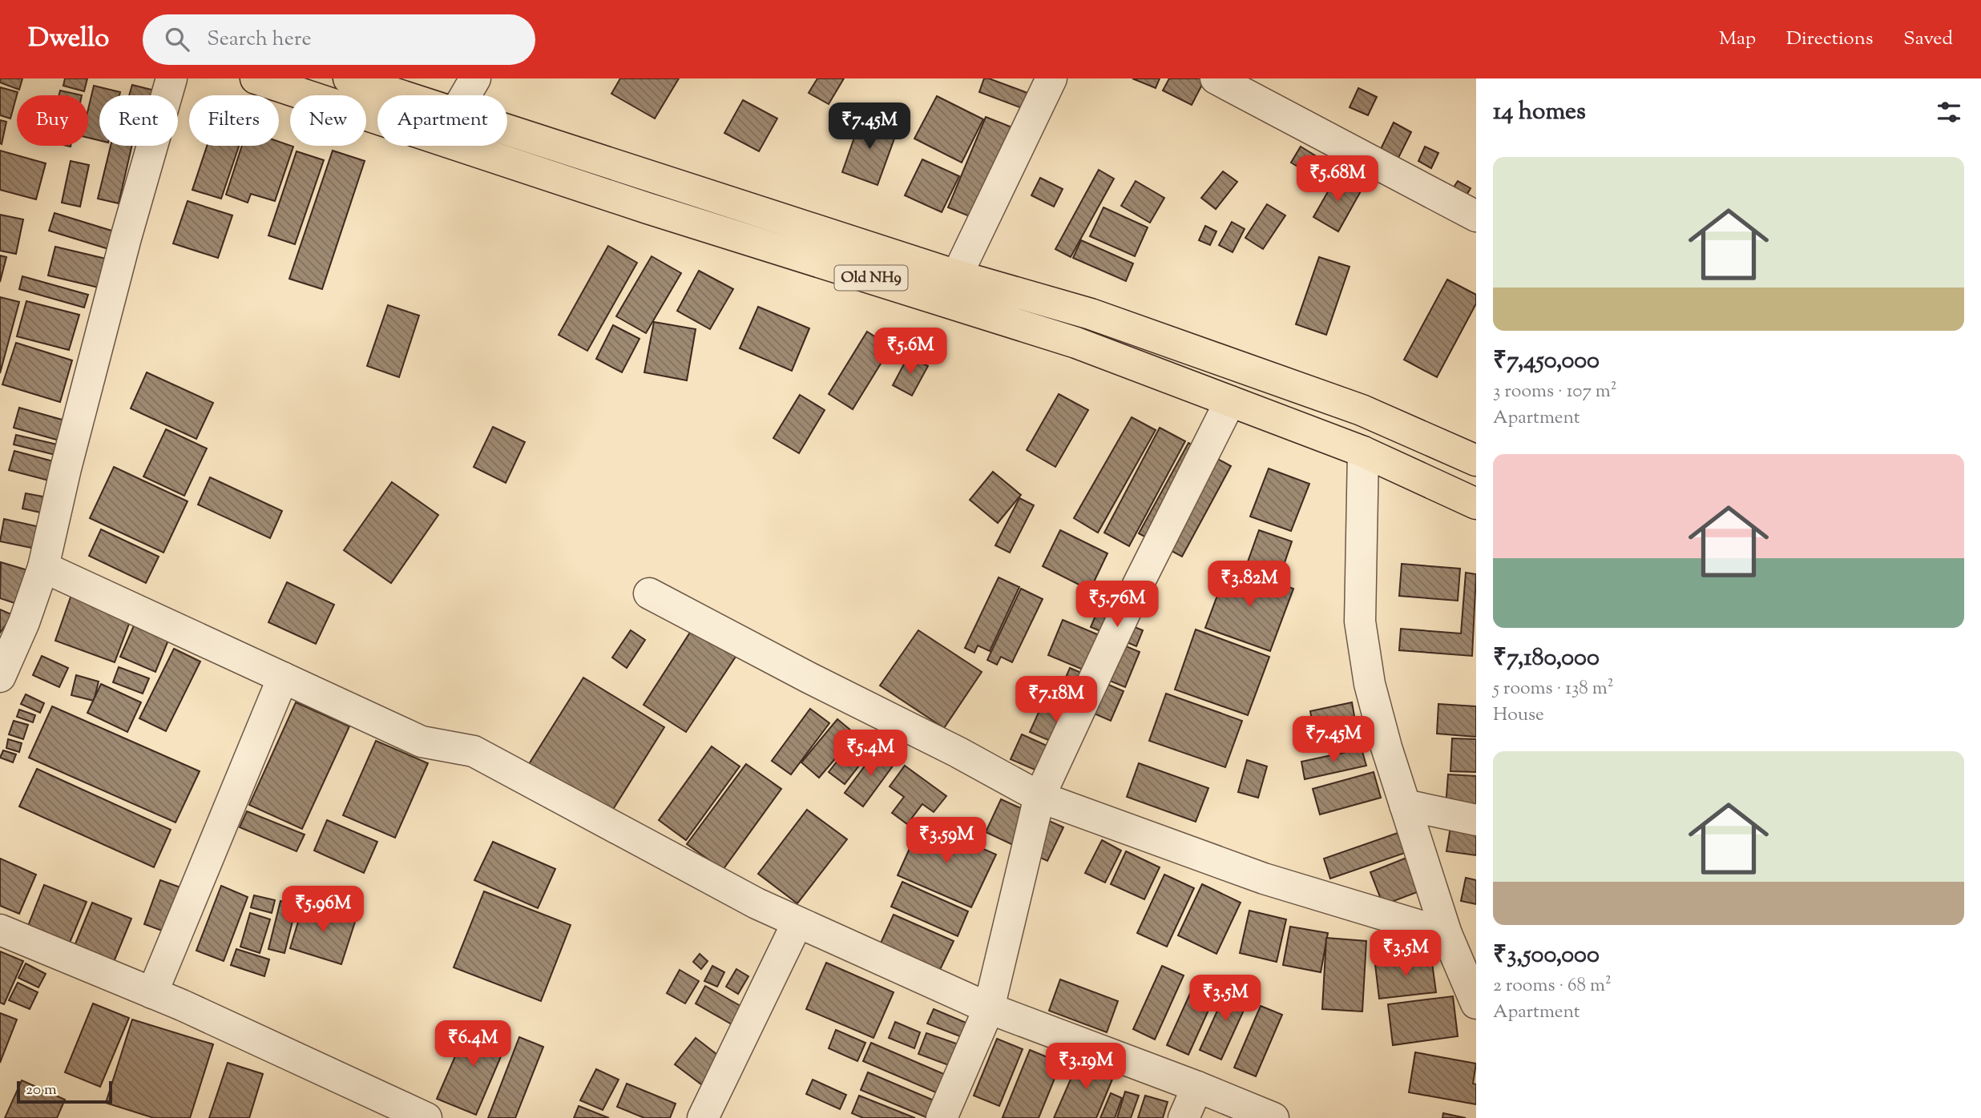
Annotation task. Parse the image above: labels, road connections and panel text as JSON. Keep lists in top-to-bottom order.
{
  "streets": {
    "main road": ["Old NH9"]
  },
  "scale_bar": "20 m",
  "page": {
    "header": "Dwello",
    "search": "Search here",
    "nav": ["Map", "Directions", "Saved"],
    "heading": "14 homes",
    "chip": [
      "Buy",
      "Rent",
      "Filters",
      "New",
      "Apartment"
    ],
    "price": [
      "₹7.45M",
      "₹5.68M",
      "₹5.6M",
      "₹3.82M",
      "₹5.76M",
      "₹7.18M",
      "₹7.45M",
      "₹5.4M",
      "₹3.59M",
      "₹5.96M",
      "₹3.5M",
      "₹3.5M",
      "₹6.4M",
      "₹3.19M"
    ],
    "list": [
      {
        "name": "₹7,450,000",
        "note": "3 rooms · 107 m² · Apartment"
      },
      {
        "name": "₹7,180,000",
        "note": "5 rooms · 138 m² · House"
      },
      {
        "name": "₹3,500,000",
        "note": "2 rooms · 68 m² · Apartment"
      }
    ],
    "scale": "20 m"
  }
}
